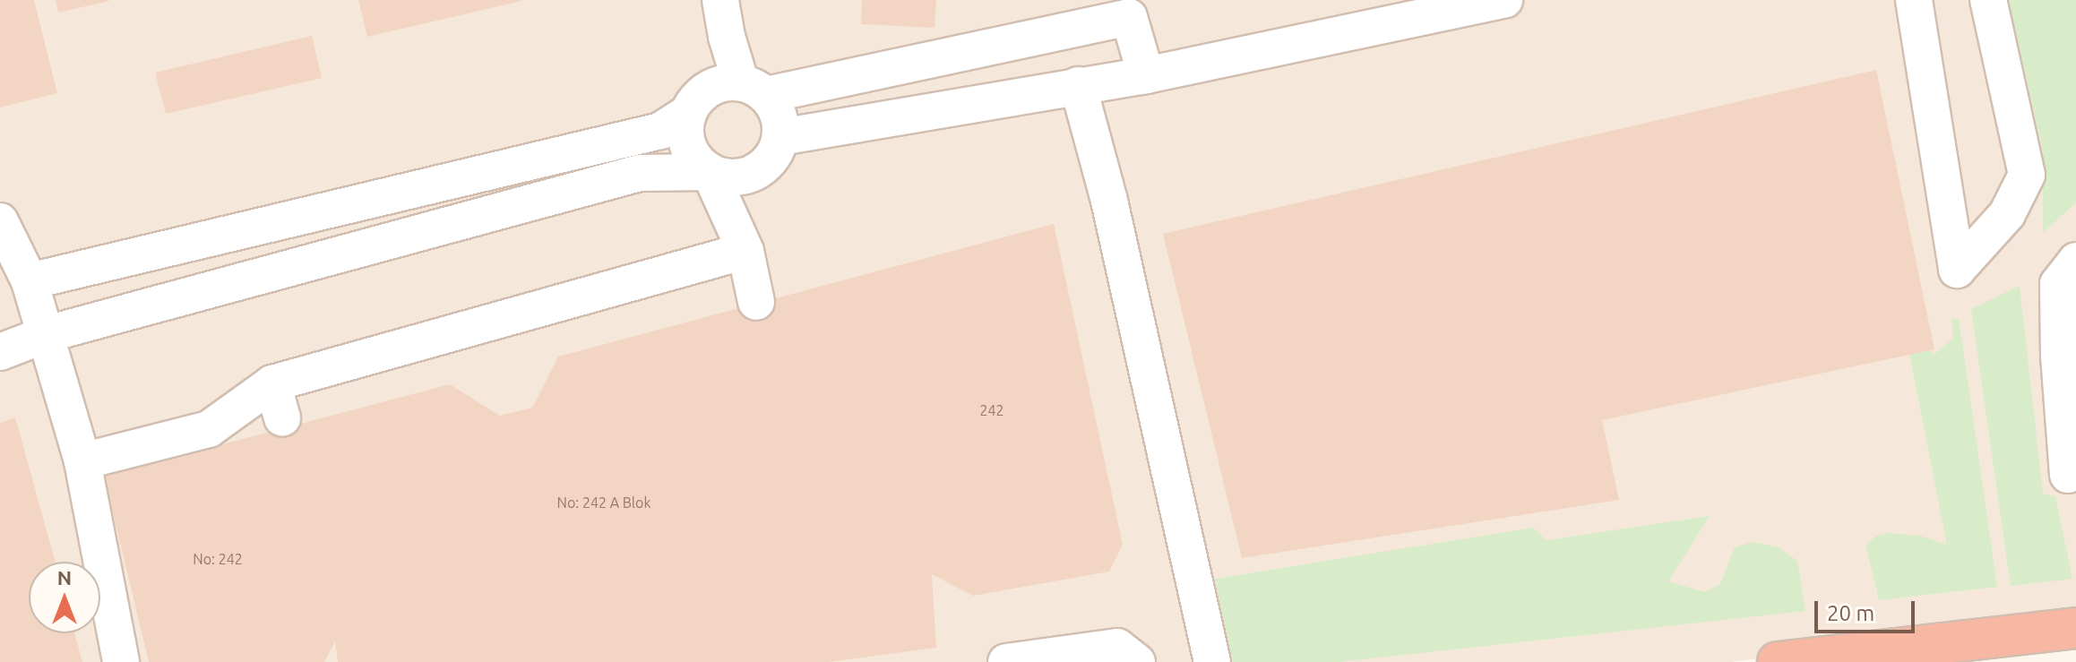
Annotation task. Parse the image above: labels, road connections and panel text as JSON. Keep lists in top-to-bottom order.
{
  "house_numbers": ["242", "No: 242 A Blok", "No: 242"],
  "scale_bar": "20 m",
  "north": "top"
}
